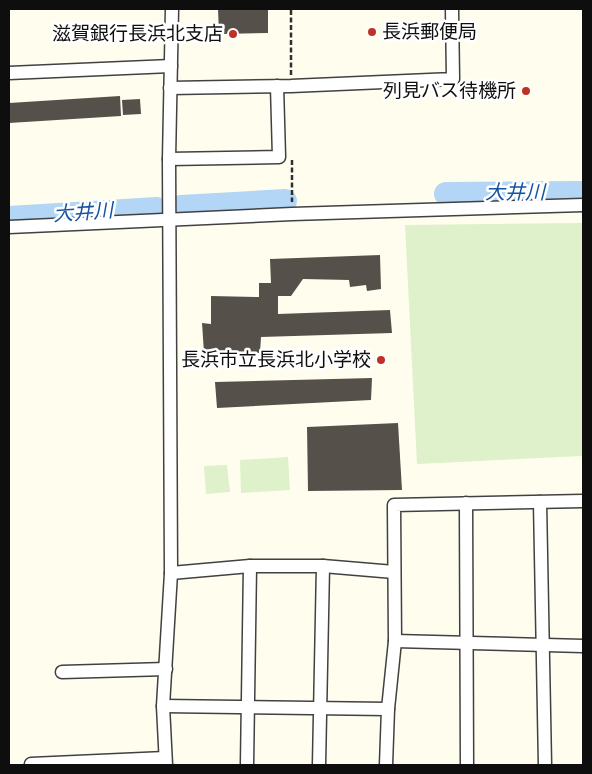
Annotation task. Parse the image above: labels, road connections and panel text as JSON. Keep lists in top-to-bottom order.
{
  "water": ["大井川"],
  "places": [
    "長浜郵便局",
    "滋賀銀行長浜北支店",
    "列見バス待機所",
    "長浜市立長浜北小学校"
  ]
}
